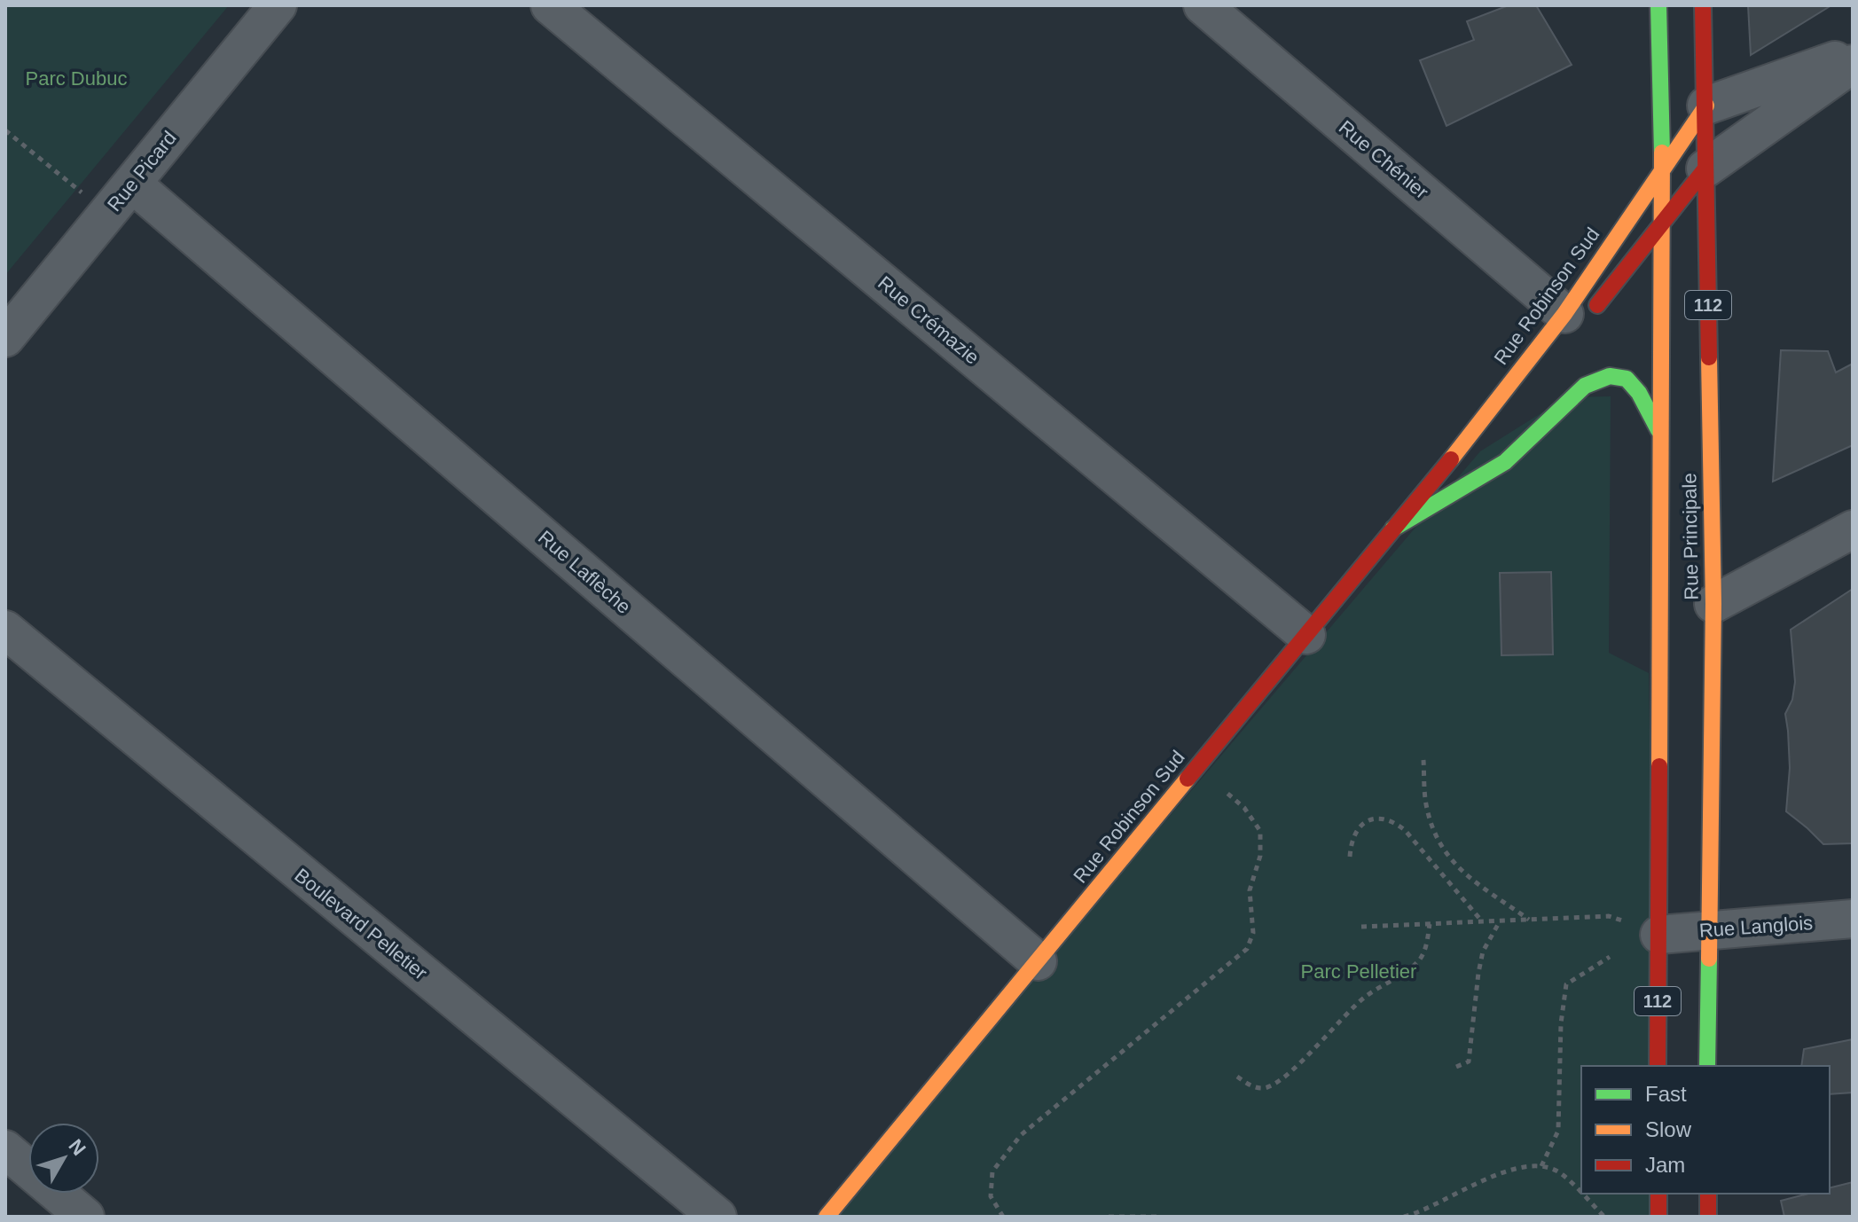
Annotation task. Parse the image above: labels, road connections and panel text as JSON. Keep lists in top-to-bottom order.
{
  "streets": {
    "main road": ["Rue Robinson Sud", "112", "Rue Principale"],
    "street": [
      "Rue Chénier",
      "Rue Picard",
      "Rue Crémazie",
      "Rue Laflèche",
      "Boulevard Pelletier",
      "Rue Langlois"
    ]
  },
  "crossings": [
    ["Rue Chénier", "Rue Robinson Sud"],
    ["Rue Picard", "Rue Laflèche"],
    ["Rue Robinson Sud", "Rue Crémazie"],
    ["Rue Robinson Sud", "Rue Principale"],
    ["Rue Robinson Sud", "Rue Laflèche"],
    ["Rue Principale", "Rue Langlois"]
  ],
  "parks": ["Parc Dubuc", "Parc Pelletier"],
  "legend": ["Fast", "Slow", "Jam"],
  "north": "top right"
}
